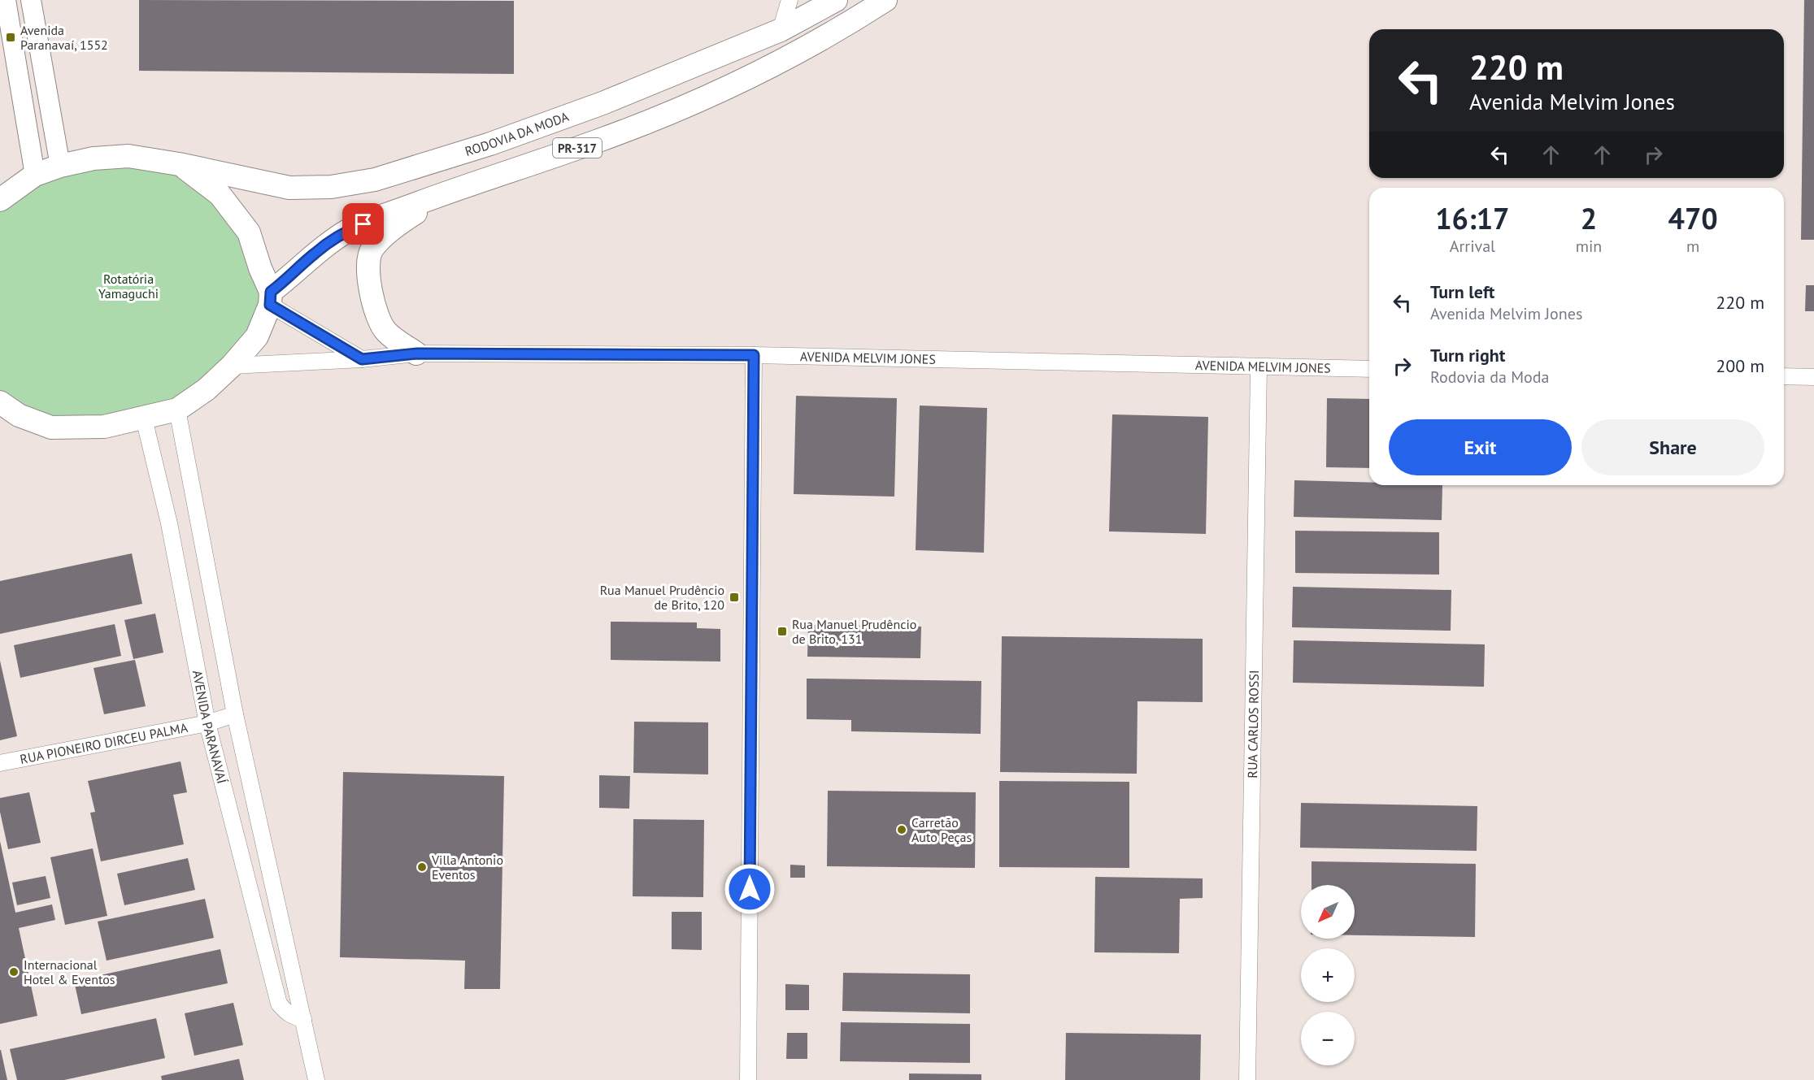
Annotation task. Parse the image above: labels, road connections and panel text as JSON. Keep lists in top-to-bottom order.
{
  "streets": {
    "highway": ["RODOVIA DA MODA", "PR-317"],
    "street": [
      "AVENIDA MELVIM JONES",
      "RUA CARLOS ROSSI",
      "AVENIDA PARANAVAÍ",
      "RUA PIONEIRO DIRCEU PALMA"
    ]
  },
  "crossings": [
    ["AVENIDA MELVIM JONES", "RUA CARLOS ROSSI"],
    ["AVENIDA PARANAVAÍ", "RUA PIONEIRO DIRCEU PALMA"]
  ],
  "parks": ["Rotatória Yamaguchi"],
  "places": {
    "transit": ["Avenida Paranavaí, 1552", "Rua Manuel Prudêncio de Brito, 120", "Rua Manuel Prudêncio de Brito, 131"],
    "other": ["Carretão Auto Peças", "Villa Antonio Eventos", "Internacional Hotel & Eventos"]
  },
  "north": "bottom left",
  "page": {
    "turn": ["220 m", "Avenida Melvim Jones"],
    "eta": [
      "16:17",
      "Arrival",
      "2",
      "min",
      "470",
      "m"
    ],
    "list": [
      {
        "name": "Turn left",
        "note": "Avenida Melvim Jones",
        "value": "220 m"
      },
      {
        "name": "Turn right",
        "note": "Rodovia da Moda",
        "value": "200 m"
      }
    ],
    "buttons": ["Exit", "Share"],
    "map_buttons": ["+", "−"]
  }
}
